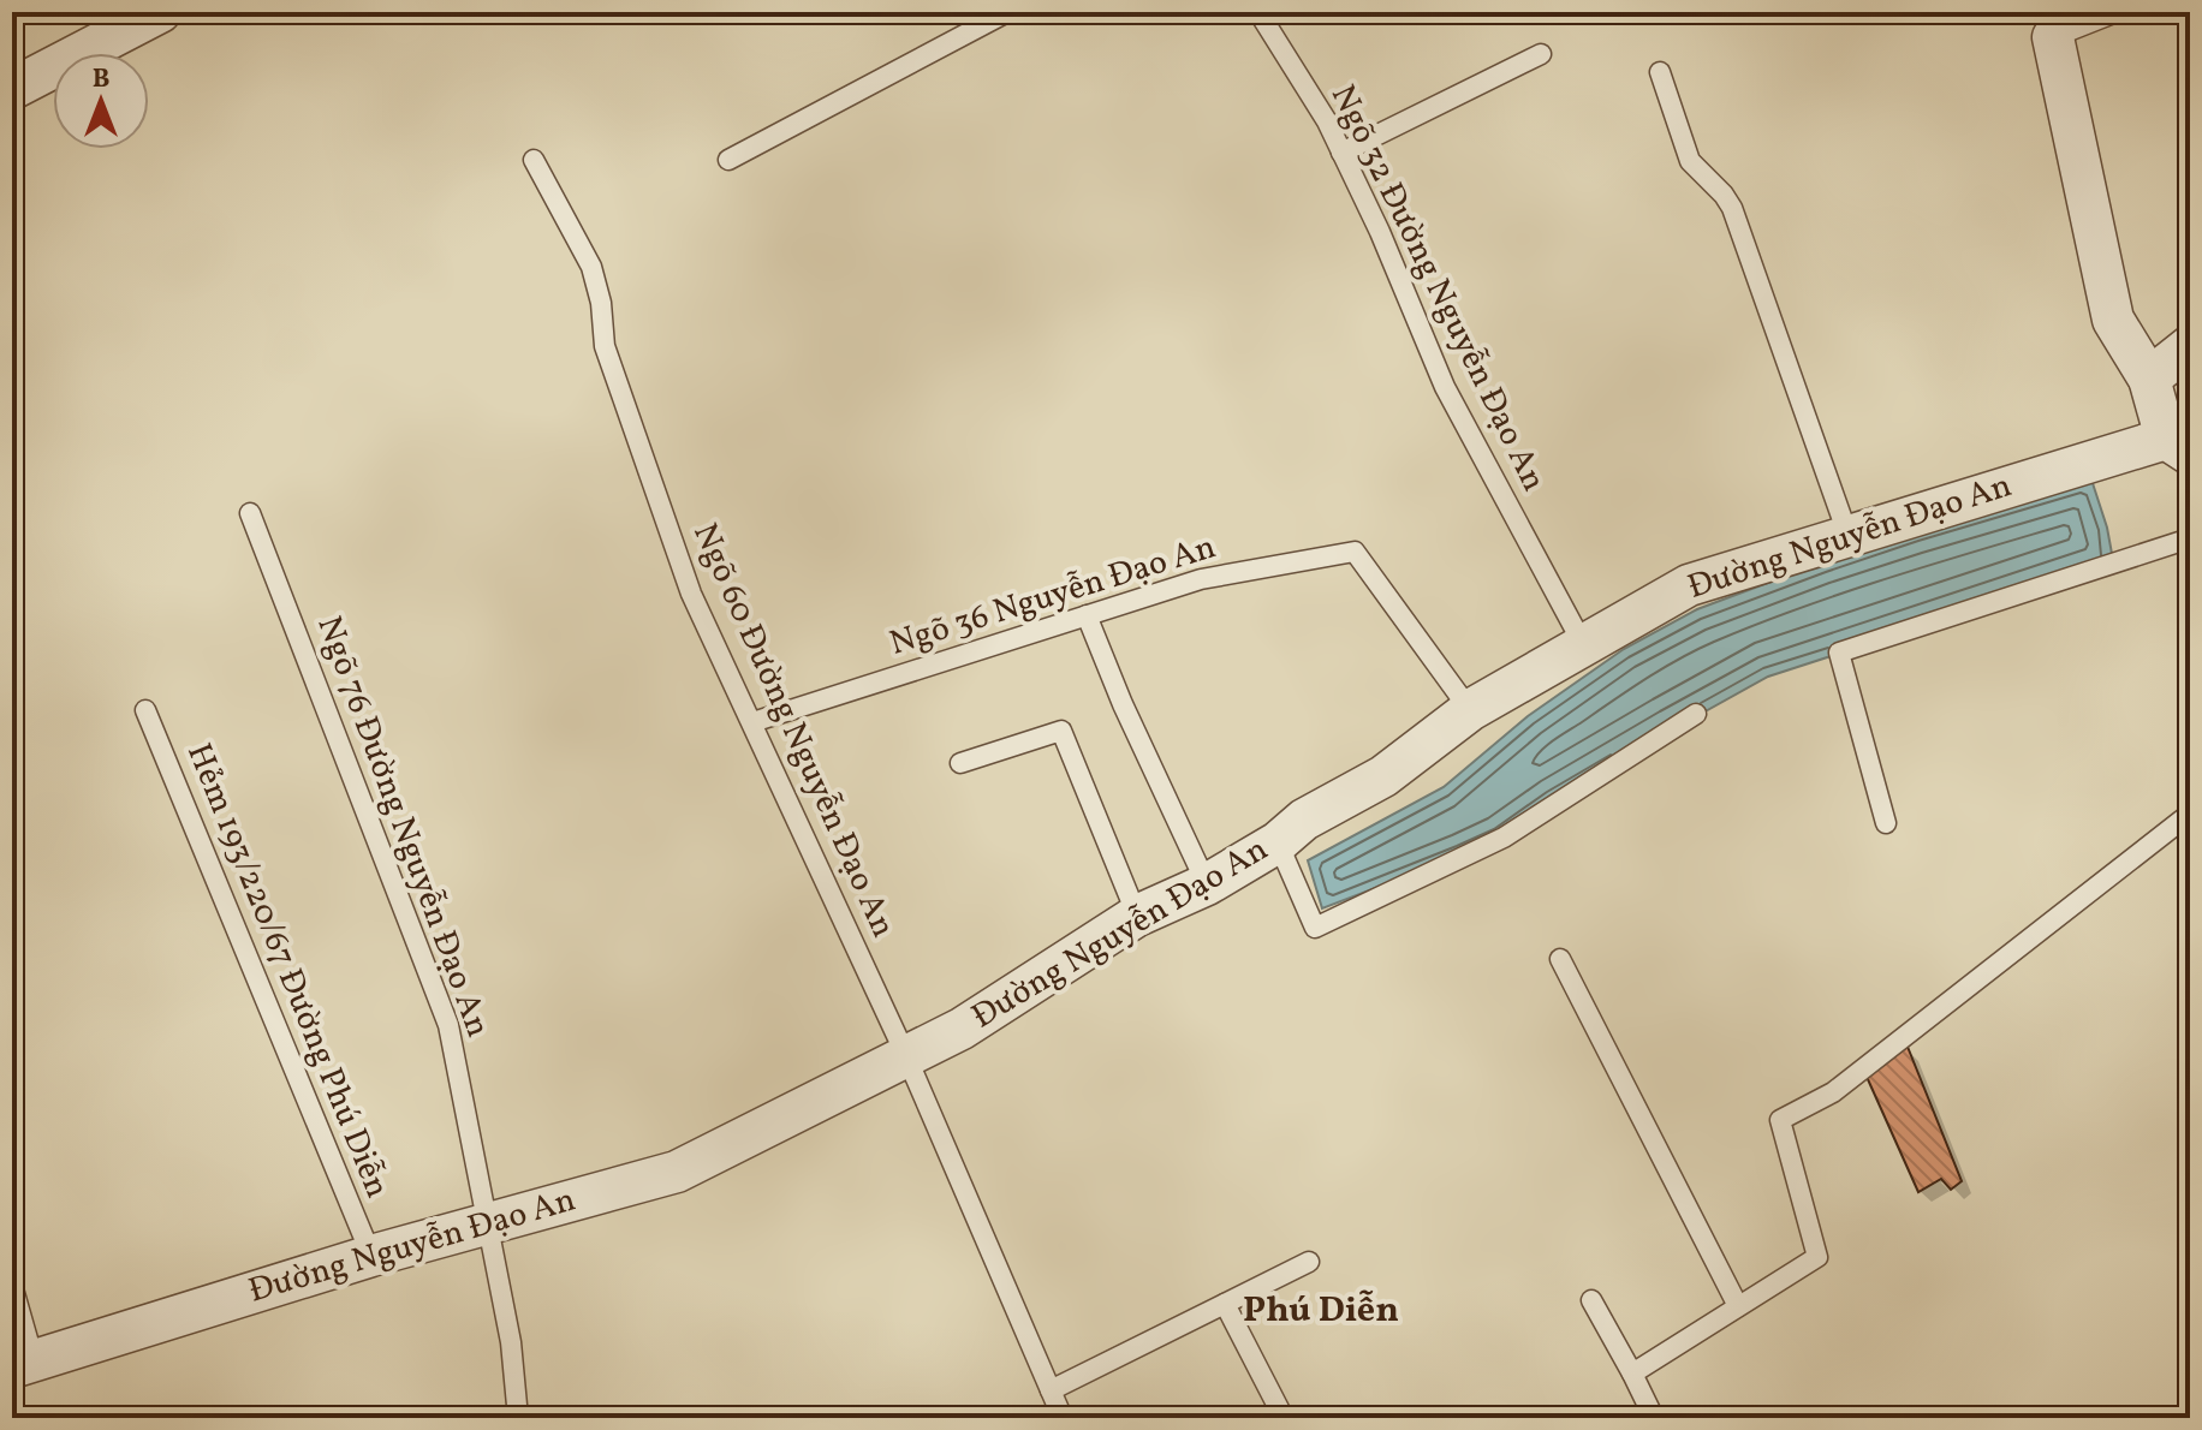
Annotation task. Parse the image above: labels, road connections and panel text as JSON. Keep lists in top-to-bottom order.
{
  "streets": {
    "street": ["Đường Nguyễn Đạo An"],
    "lane": [
      "Ngõ 32 Đường Nguyễn Đạo An",
      "Ngõ 36 Nguyễn Đạo An",
      "Ngõ 60 Đường Nguyễn Đạo An",
      "Ngõ 76 Đường Nguyễn Đạo An",
      "Hẻm 193/220/67 Đường Phú Diễn"
    ]
  },
  "crossings": [
    ["Ngõ 32 Đường Nguyễn Đạo An", "Đường Nguyễn Đạo An"],
    ["Đường Nguyễn Đạo An", "Ngõ 36 Nguyễn Đạo An"],
    ["Đường Nguyễn Đạo An", "Ngõ 60 Đường Nguyễn Đạo An"],
    ["Đường Nguyễn Đạo An", "Ngõ 76 Đường Nguyễn Đạo An"],
    ["Đường Nguyễn Đạo An", "Hẻm 193/220/67 Đường Phú Diễn"],
    ["Ngõ 36 Nguyễn Đạo An", "Ngõ 60 Đường Nguyễn Đạo An"]
  ],
  "districts": ["Phú Diễn"],
  "north": "top"
}
